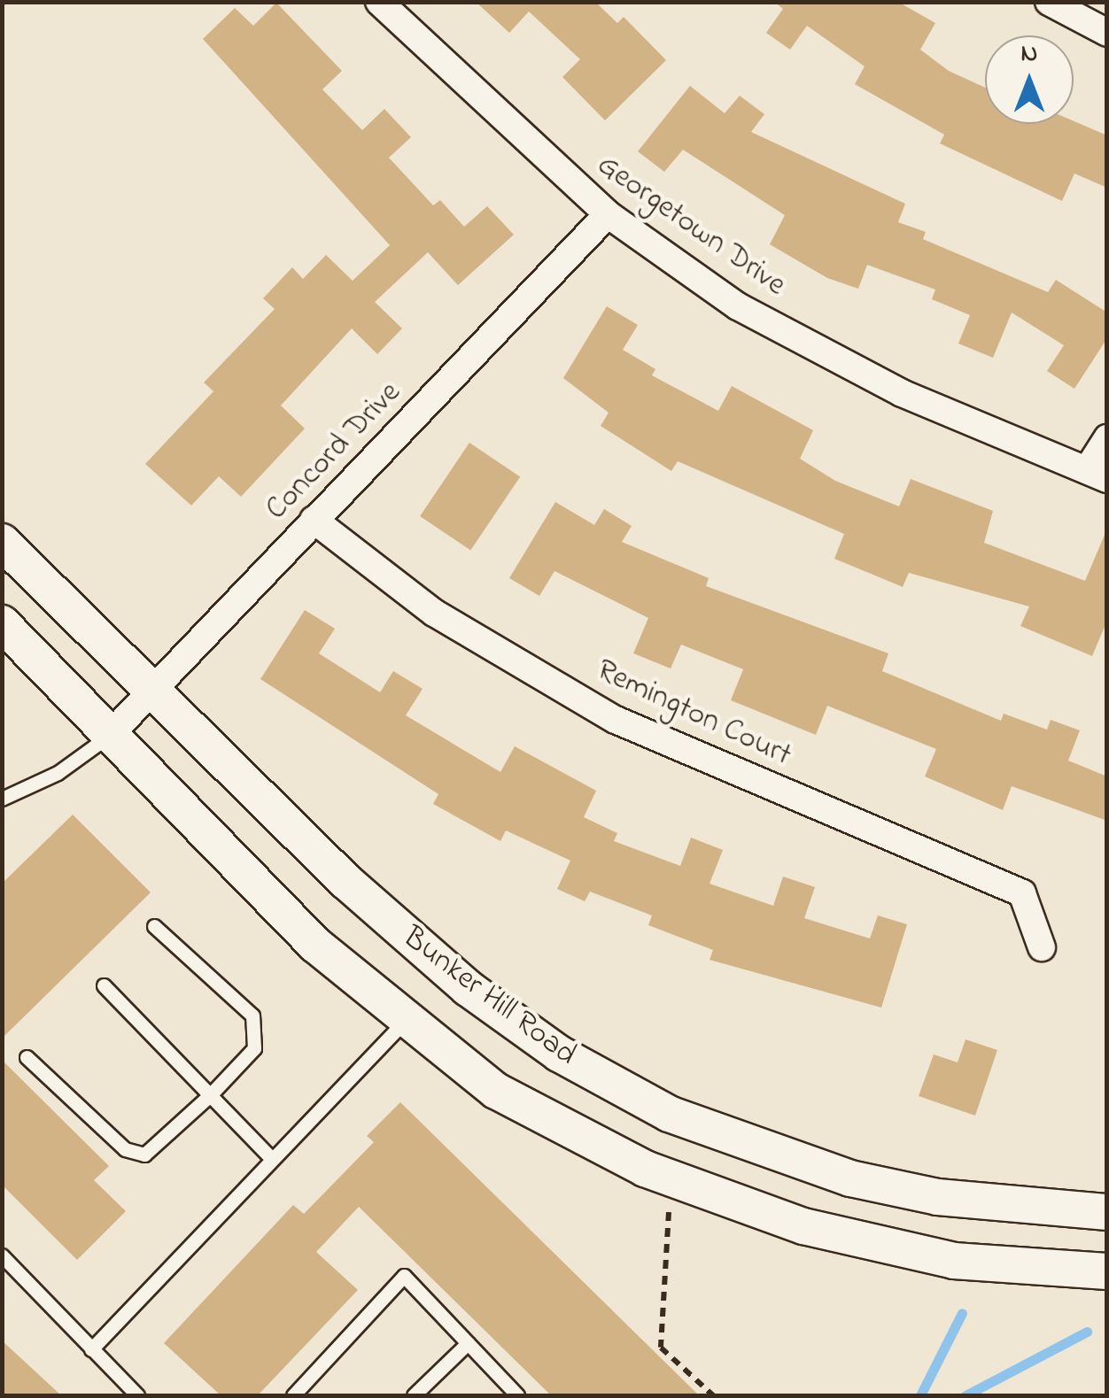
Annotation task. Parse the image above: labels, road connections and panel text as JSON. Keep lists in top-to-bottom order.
{
  "streets": {
    "main road": ["Bunker Hill Road"],
    "street": ["Georgetown Drive", "Concord Drive", "Remington Court"]
  },
  "crossings": [
    ["Georgetown Drive", "Concord Drive"],
    ["Concord Drive", "Remington Court"],
    ["Concord Drive", "Bunker Hill Road"]
  ],
  "north": "top"
}
